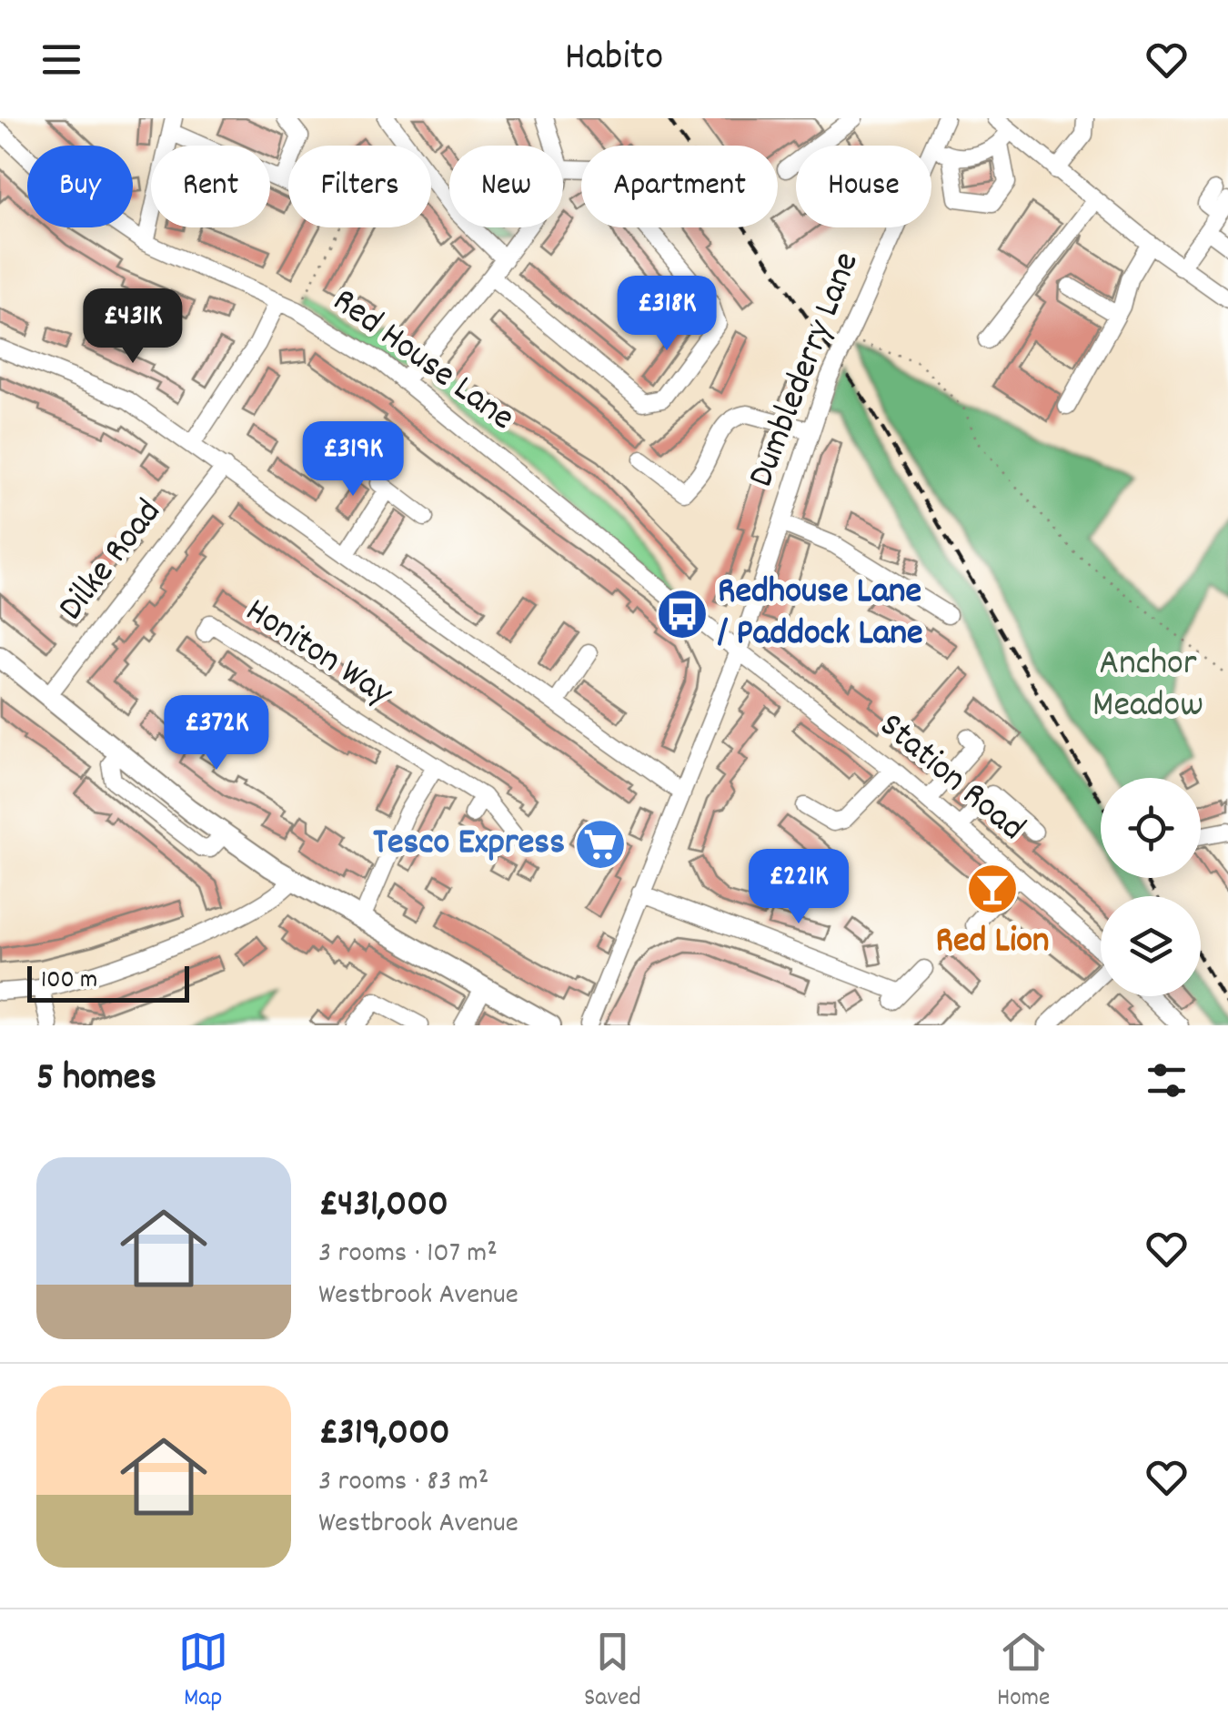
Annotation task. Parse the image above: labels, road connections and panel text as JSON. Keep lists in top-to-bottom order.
{
  "streets": {
    "street": [
      "Red House Lane",
      "Dumblederry Lane",
      "Dilke Road",
      "Honiton Way",
      "Station Road"
    ]
  },
  "crossings": [
    ["Red House Lane", "Dumblederry Lane"],
    ["Red House Lane", "Station Road"],
    ["Dumblederry Lane", "Station Road"]
  ],
  "parks": ["Anchor Meadow"],
  "places": {
    "bus stop": ["Redhouse Lane / Paddock Lane"],
    "supermarket": ["Tesco Express"],
    "bar": ["Red Lion"]
  },
  "scale_bar": "100 m",
  "page": {
    "header": "Habito",
    "chip": [
      "Buy",
      "Rent",
      "Filters",
      "New",
      "Apartment",
      "House"
    ],
    "price": [
      "£318K",
      "£431K",
      "£319K",
      "£372K",
      "£221K"
    ],
    "scale": "100 m",
    "heading": "5 homes",
    "list": [
      {
        "name": "£431,000",
        "note": "3 rooms · 107 m² · Westbrook Avenue"
      },
      {
        "name": "£319,000",
        "note": "3 rooms · 83 m² · Westbrook Avenue"
      }
    ],
    "tabs": ["Map", "Saved", "Home"]
  }
}
